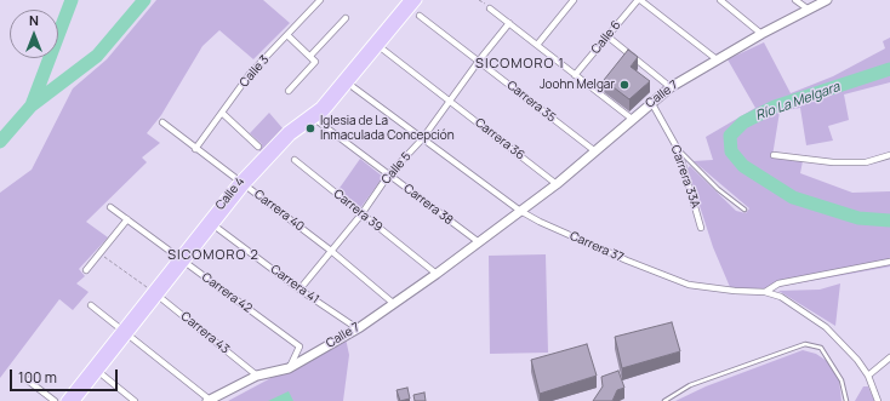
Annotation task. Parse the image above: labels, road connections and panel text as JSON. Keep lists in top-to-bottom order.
{
  "streets": {
    "main road": ["Calle 4"],
    "street": [
      "Calle 6",
      "Calle 3",
      "Calle 7",
      "Carrera 35",
      "Carrera 36",
      "Calle 5",
      "Carrera 33A",
      "Carrera 38",
      "Carrera 40",
      "Carrera 39",
      "Carrera 37",
      "Carrera 41",
      "Carrera 42",
      "Carrera 43"
    ]
  },
  "crossings": [
    ["Calle 3", "Carrera 40"],
    ["Calle 7", "Carrera 35"],
    ["Calle 7", "Carrera 36"],
    ["Calle 7", "Carrera 33A"],
    ["Calle 7", "Carrera 38"],
    ["Calle 7", "Carrera 40"],
    ["Calle 7", "Carrera 39"],
    ["Calle 7", "Carrera 37"],
    ["Calle 7", "Carrera 41"],
    ["Calle 7", "Carrera 42"],
    ["Calle 7", "Carrera 43"],
    ["Carrera 35", "Calle 5"],
    ["Carrera 36", "Calle 5"],
    ["Carrera 36", "Calle 4"],
    ["Calle 5", "Carrera 38"],
    ["Calle 5", "Carrera 40"],
    ["Calle 5", "Carrera 39"],
    ["Calle 5", "Carrera 37"],
    ["Calle 5", "Carrera 41"],
    ["Calle 4", "Carrera 38"],
    ["Calle 4", "Carrera 40"],
    ["Calle 4", "Carrera 37"],
    ["Calle 4", "Carrera 41"],
    ["Calle 4", "Carrera 42"],
    ["Calle 4", "Carrera 43"]
  ],
  "districts": ["SICOMORO 1", "SICOMORO 2"],
  "water": ["Río La Melgara"],
  "places": ["Joohn Melgar", "Iglesia de La Inmaculada Concepción"],
  "scale_bar": "100 m",
  "north": "top"
}
